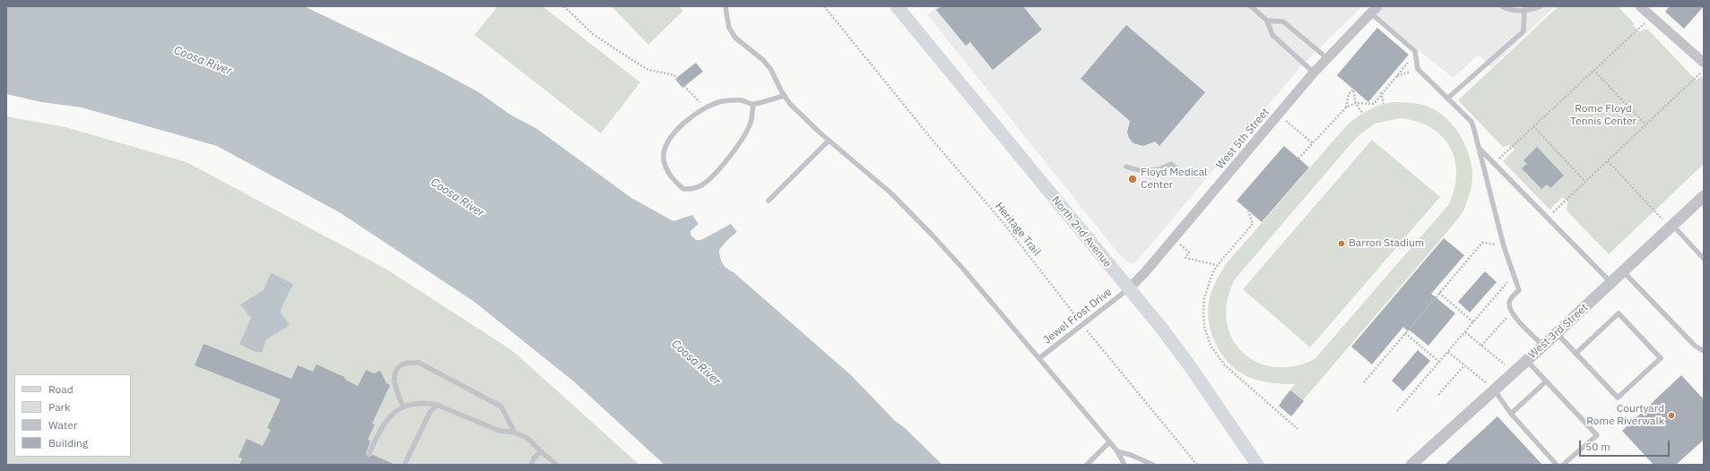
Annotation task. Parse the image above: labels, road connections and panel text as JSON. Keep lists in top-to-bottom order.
{
  "streets": {
    "main road": ["North 2nd Avenue"],
    "street": ["West 5th Street", "West 3rd Street"],
    "lane": ["Jewel Frost Drive"],
    "path": ["Heritage Trail"]
  },
  "crossings": [
    ["West 5th Street", "North 2nd Avenue"],
    ["West 5th Street", "Jewel Frost Drive"],
    ["Heritage Trail", "Jewel Frost Drive"],
    ["North 2nd Avenue", "Jewel Frost Drive"]
  ],
  "water": ["Coosa River"],
  "parks": ["Rome Floyd Tennis Center"],
  "places": ["Floyd Medical Center", "Barron Stadium", "Courtyard Rome Riverwalk"],
  "legend": [
    "Road",
    "Park",
    "Water",
    "Building"
  ],
  "scale_bar": "50 m"
}
